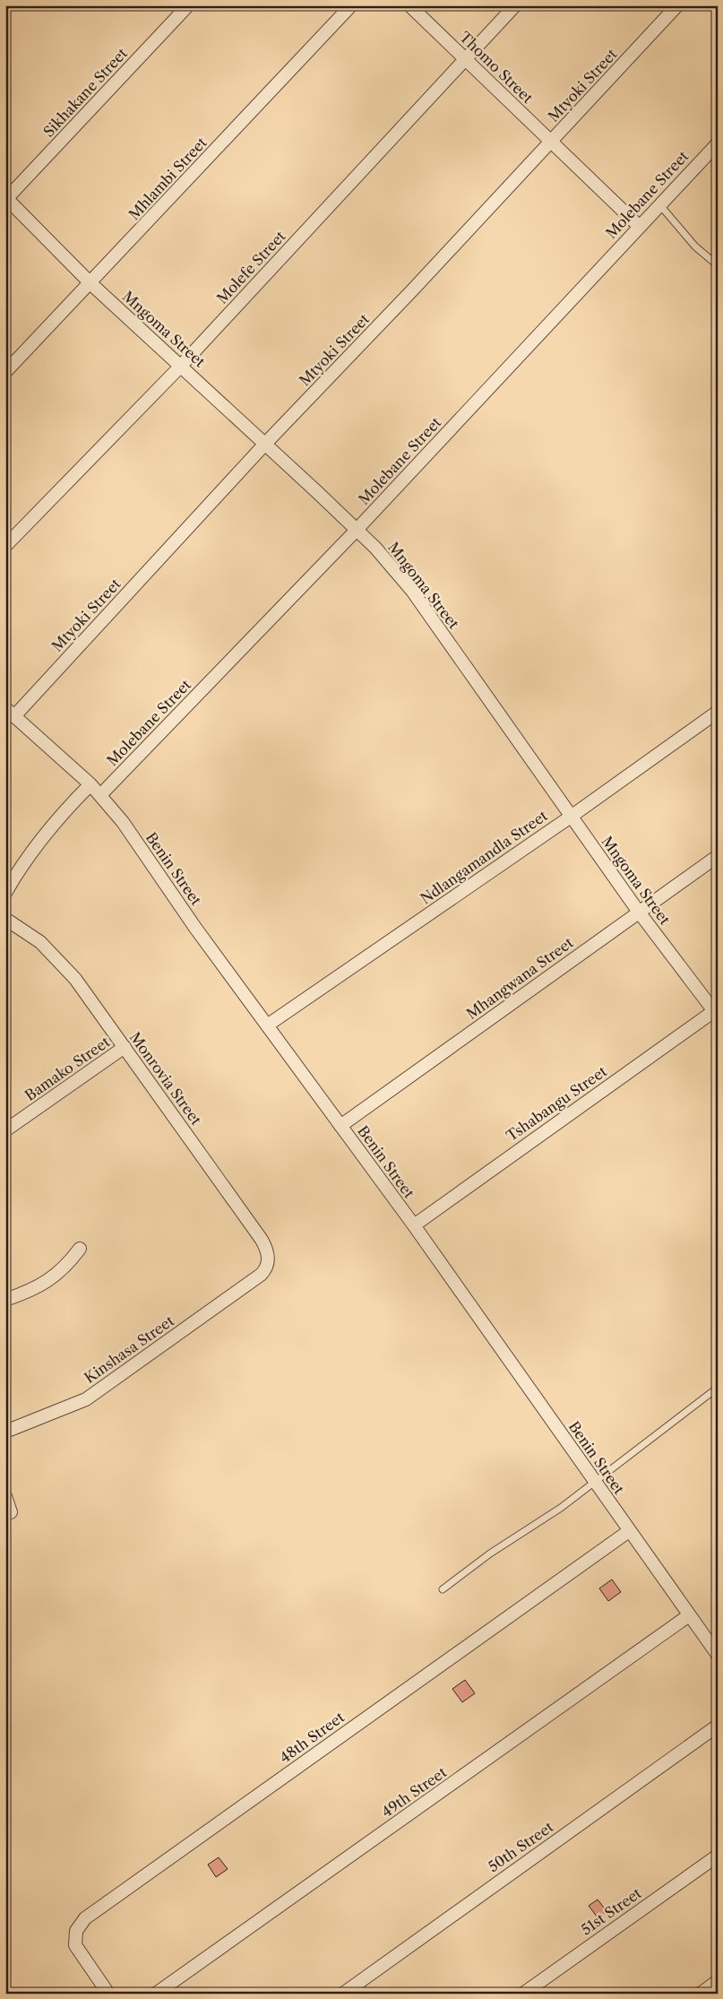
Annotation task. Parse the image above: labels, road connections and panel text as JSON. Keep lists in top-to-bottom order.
{
  "streets": {
    "street": [
      "Thomo Street",
      "Mtyoki Street",
      "Sikhakane Street",
      "Mhlambi Street",
      "Molebane Street",
      "Molefe Street",
      "Mngoma Street",
      "Ndlangamandla Street",
      "Benin Street",
      "Mhangwana Street",
      "Bamako Street",
      "Monrovia Street",
      "Tshabangu Street",
      "Kinshasa Street",
      "48th Street",
      "49th Street",
      "50th Street",
      "51st Street"
    ]
  },
  "crossings": [
    ["Thomo Street", "Mtyoki Street"],
    ["Thomo Street", "Molebane Street"],
    ["Thomo Street", "Molefe Street"],
    ["Mtyoki Street", "Mngoma Street"],
    ["Mtyoki Street", "Benin Street"],
    ["Sikhakane Street", "Mngoma Street"],
    ["Mhlambi Street", "Mngoma Street"],
    ["Molebane Street", "Mngoma Street"],
    ["Molebane Street", "Benin Street"],
    ["Molefe Street", "Mngoma Street"],
    ["Mngoma Street", "Ndlangamandla Street"],
    ["Mngoma Street", "Mhangwana Street"],
    ["Mngoma Street", "Tshabangu Street"],
    ["Ndlangamandla Street", "Benin Street"],
    ["Benin Street", "Mhangwana Street"],
    ["Benin Street", "Tshabangu Street"],
    ["Benin Street", "48th Street"],
    ["Benin Street", "49th Street"],
    ["Bamako Street", "Monrovia Street"],
    ["Monrovia Street", "Kinshasa Street"]
  ]
}
